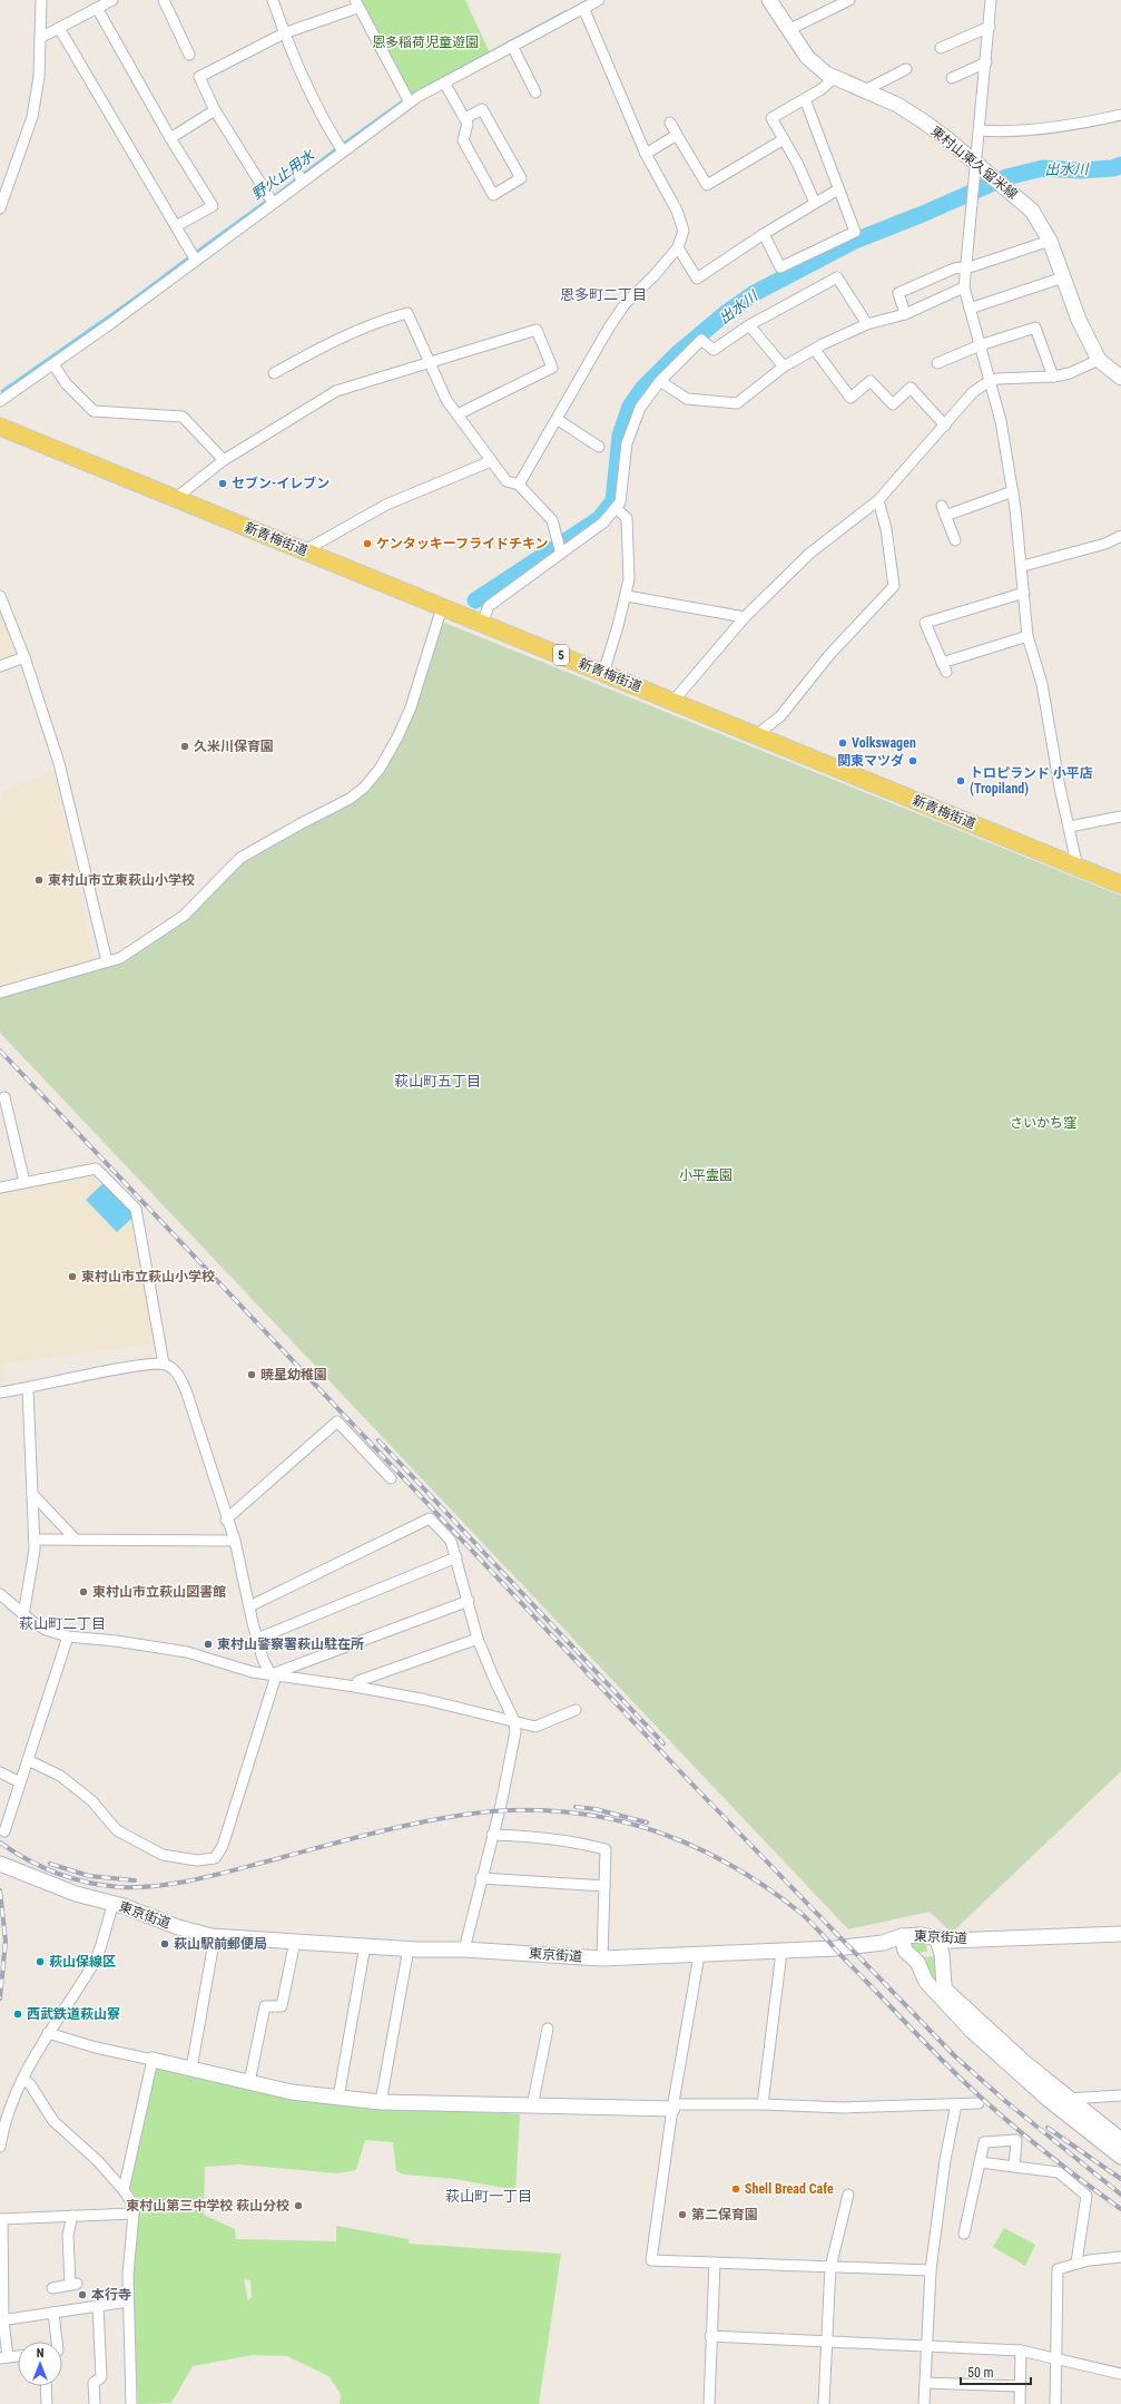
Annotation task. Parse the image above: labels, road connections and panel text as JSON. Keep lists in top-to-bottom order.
{
  "streets": {
    "main road": ["新青梅街道", "5"],
    "street": ["東村山東久留米線", "東京街道"]
  },
  "districts": [
    "恩多町二丁目",
    "萩山町五丁目",
    "萩山町二丁目",
    "萩山町一丁目"
  ],
  "water": ["出水川", "野火止用水"],
  "parks": ["恩多稲荷児童遊園", "さいかち窪", "小平霊園"],
  "places": [
    "セブン-イレブン",
    "ケンタッキーフライドチキン",
    "Volkswagen",
    "久米川保育園",
    "関東マツダ",
    "トロピランド 小平店 (Tropiland)",
    "東村山市立東萩山小学校",
    "東村山市立萩山小学校",
    "暁星幼稚園",
    "東村山市立萩山図書館",
    "東村山警察署萩山駐在所",
    "萩山駅前郵便局",
    "萩山保線区",
    "西武鉄道萩山寮",
    "Shell Bread Cafe",
    "東村山第三中学校 萩山分校",
    "第二保育園",
    "本行寺"
  ],
  "scale_bar": "50 m",
  "north": "top"
}
